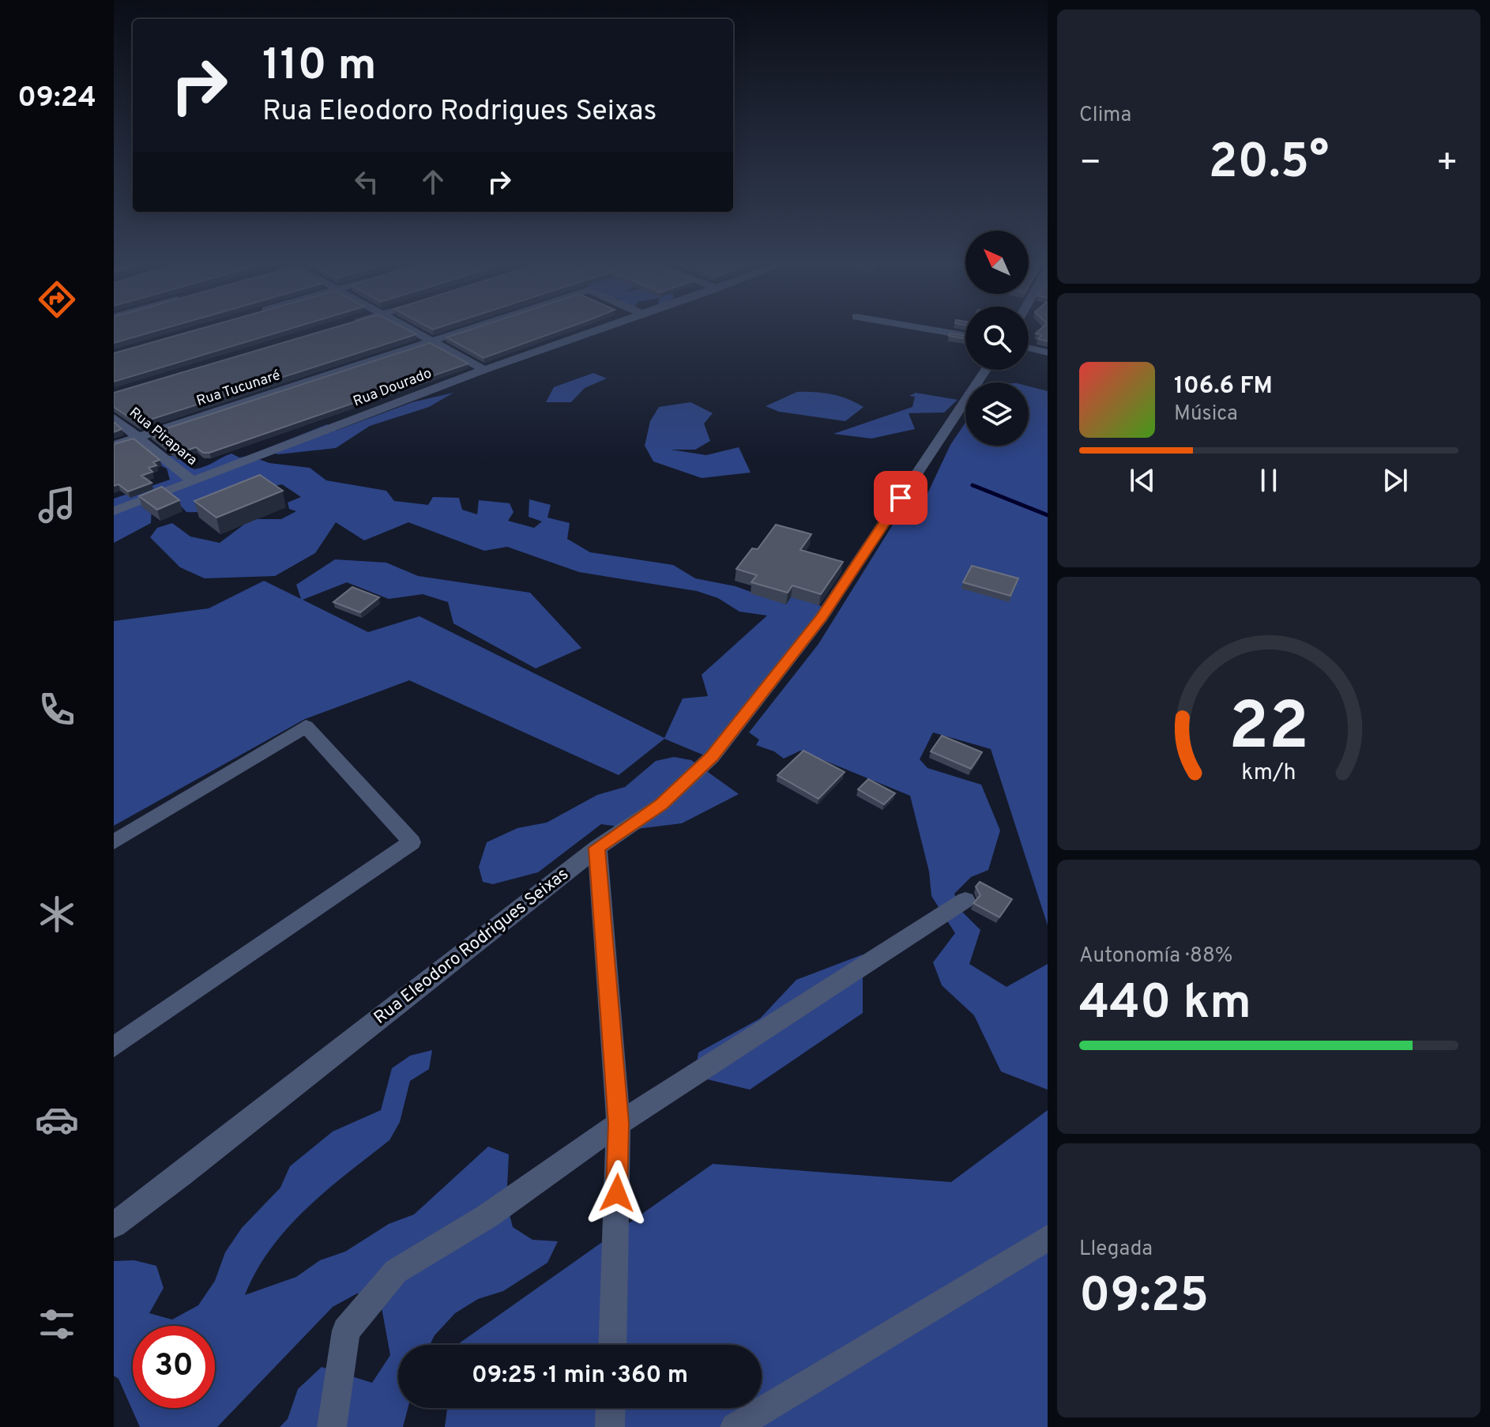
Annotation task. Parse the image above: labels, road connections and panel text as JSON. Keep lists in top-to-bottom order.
{
  "streets": {
    "street": [
      "Rua Dourado",
      "Rua Tucunaré",
      "Rua Pirapara",
      "Rua Eleodoro Rodrigues Seixas"
    ]
  },
  "crossings": [
    ["Rua Dourado", "Rua Pirapara"],
    ["Rua Tucunaré", "Rua Pirapara"]
  ],
  "north": "top left",
  "page": {
    "tabs": "09:24",
    "tile": [
      "Clima",
      ["Autonomía · 88%", "440 km"],
      ["Llegada", "09:25"]
    ],
    "turn": ["110 m", "Rua Eleodoro Rodrigues Seixas"],
    "heat": ["−", "20.5°", "+"],
    "song": ["106.6 FM", "Música"],
    "limit": "30",
    "trip": "09:25 · 1 min · 360 m",
    "gauge": ["22", "km/h"]
  }
}
